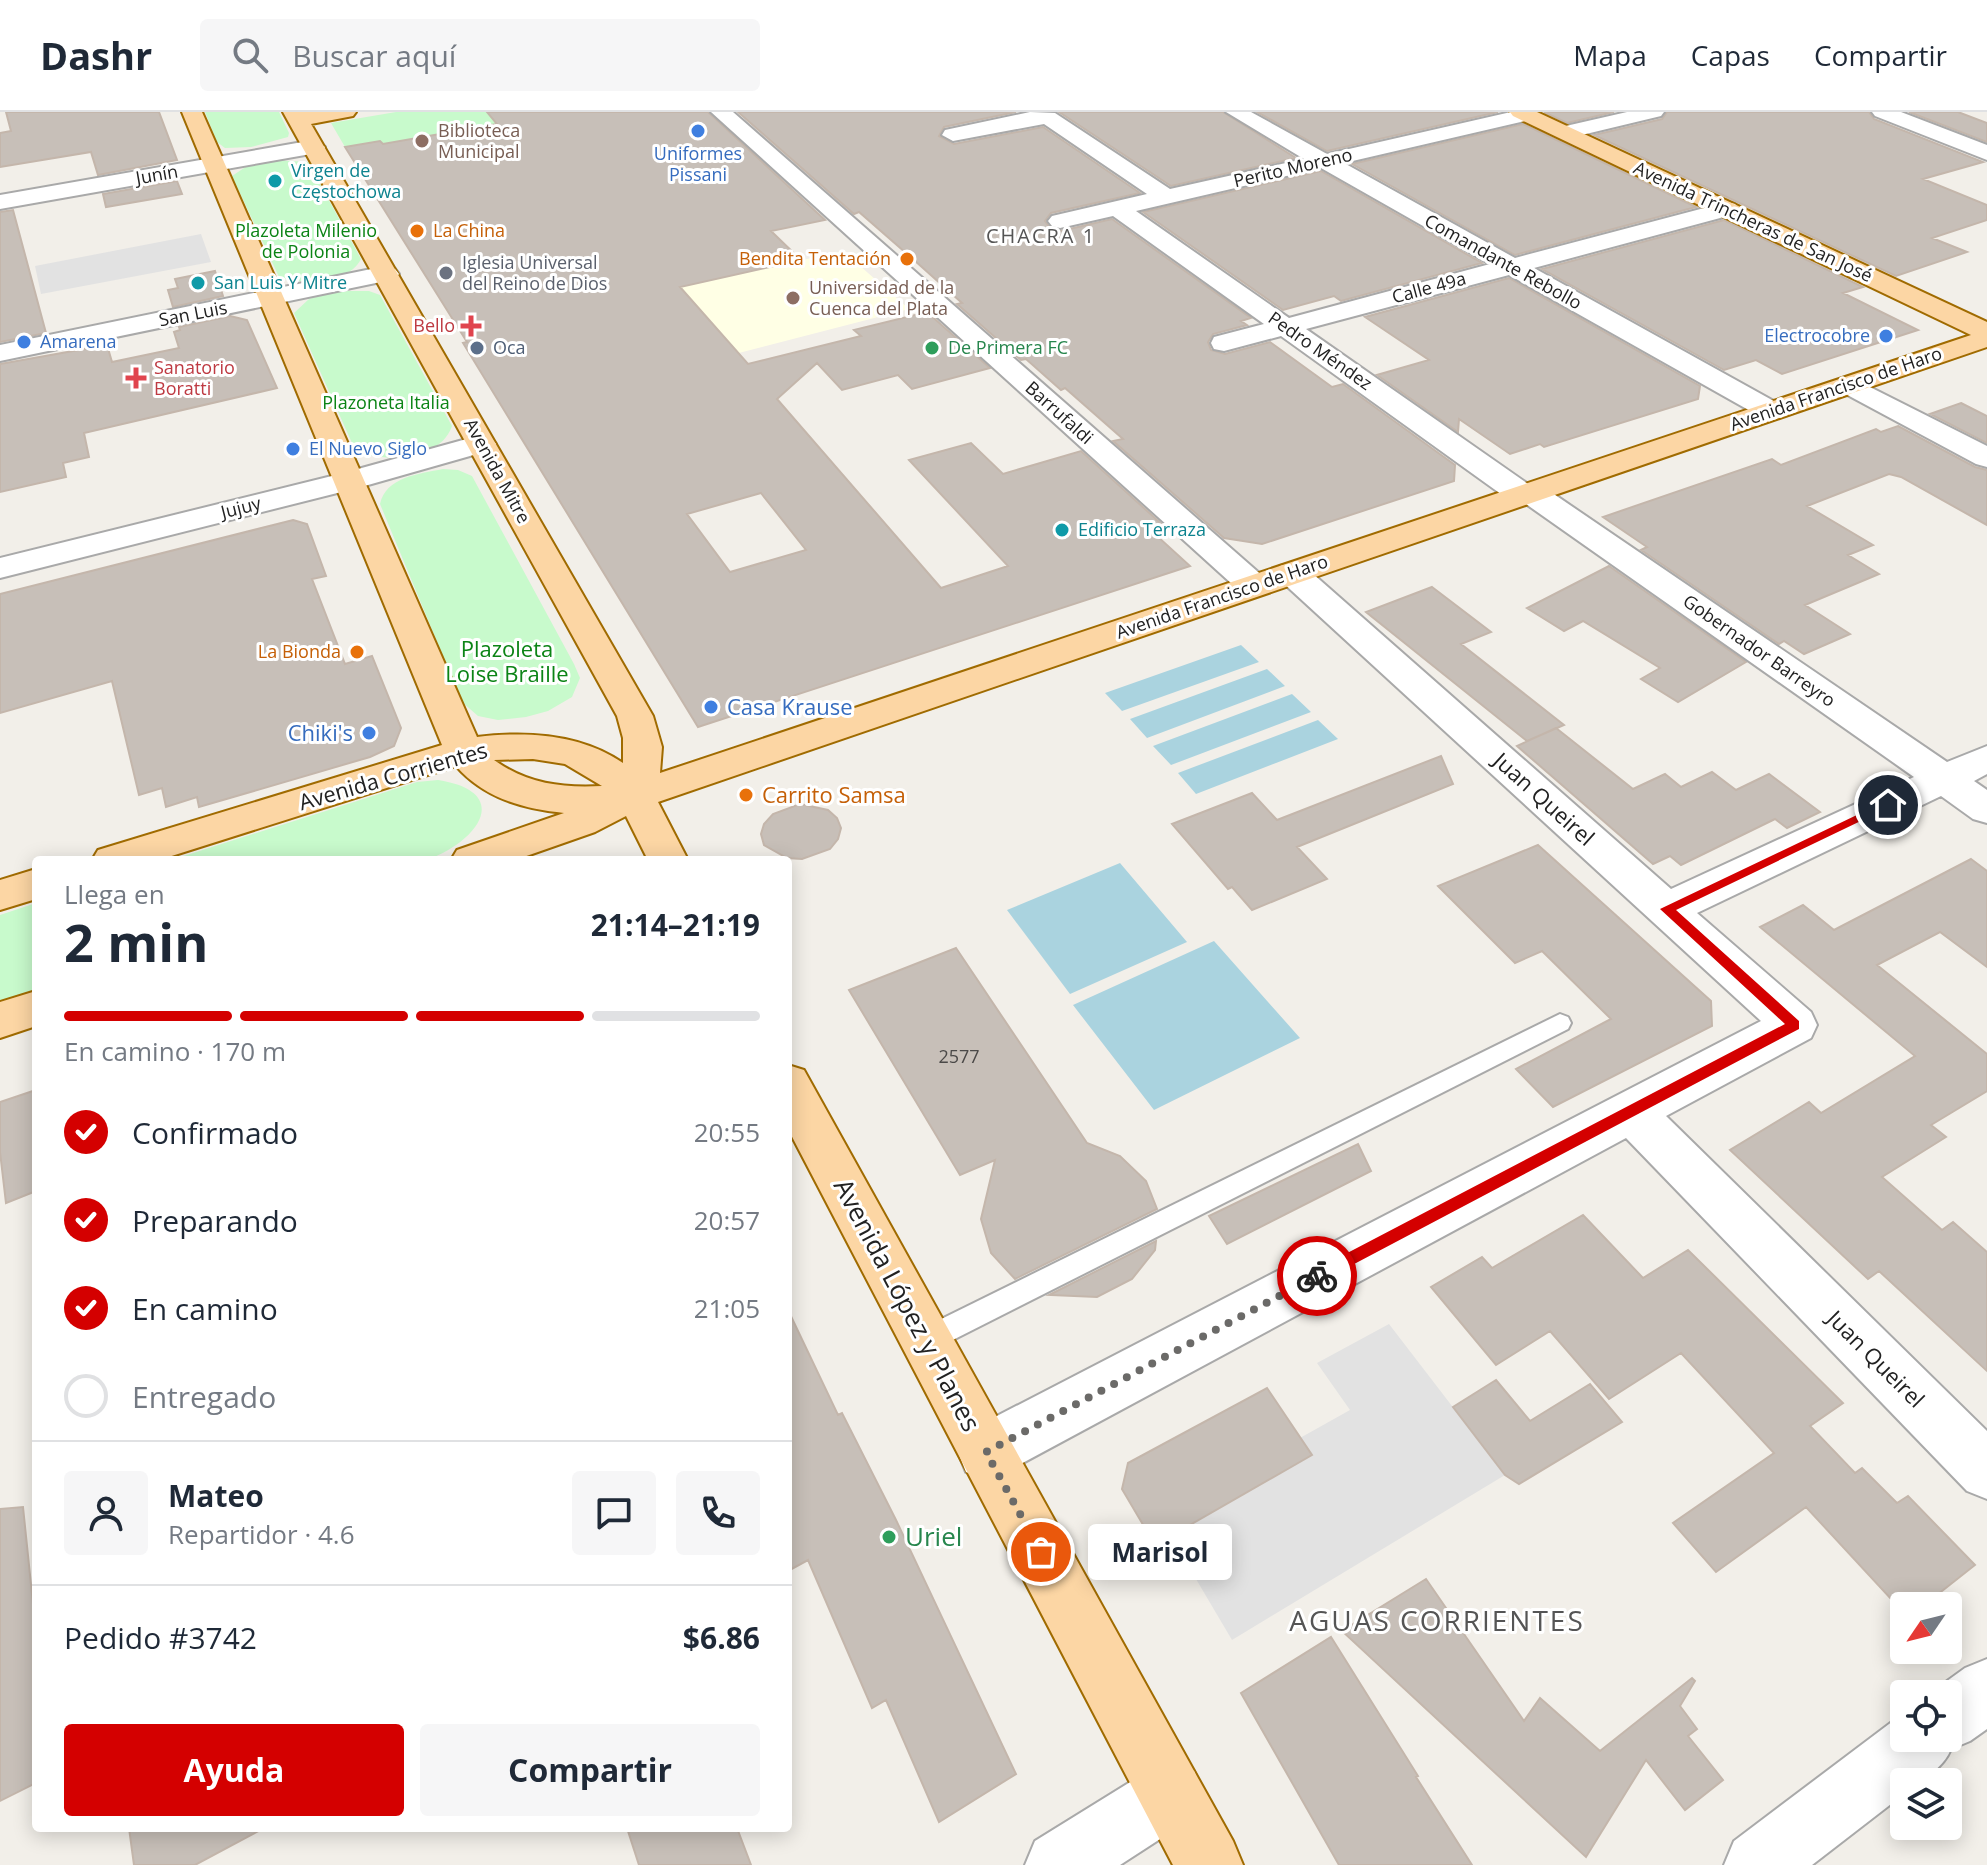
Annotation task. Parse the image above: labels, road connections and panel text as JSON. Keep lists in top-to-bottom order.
{
  "streets": {
    "main road": [
      "Avenida Trincheras de San José",
      "Avenida Francisco de Haro",
      "Avenida Mitre",
      "Avenida Corrientes",
      "Avenida López y Planes"
    ],
    "street": [
      "Perito Moreno",
      "Junín",
      "Comandante Rebollo",
      "Calle 49a",
      "San Luis",
      "Pedro Méndez",
      "Barrufaldi",
      "Jujuy",
      "Gobernador Barreyro",
      "Juan Queirel"
    ]
  },
  "crossings": [
    ["Perito Moreno", "Avenida Trincheras de San José"],
    ["Perito Moreno", "Comandante Rebollo"],
    ["Perito Moreno", "Pedro Méndez"],
    ["Junín", "Avenida Mitre"],
    ["Avenida Trincheras de San José", "Calle 49a"],
    ["Avenida Trincheras de San José", "Avenida Francisco de Haro"],
    ["Comandante Rebollo", "Calle 49a"],
    ["Comandante Rebollo", "Avenida Francisco de Haro"],
    ["Calle 49a", "Pedro Méndez"],
    ["San Luis", "Avenida Mitre"],
    ["Pedro Méndez", "Avenida Francisco de Haro"],
    ["Pedro Méndez", "Gobernador Barreyro"],
    ["Avenida Francisco de Haro", "Barrufaldi"],
    ["Avenida Francisco de Haro", "Avenida Mitre"],
    ["Avenida Francisco de Haro", "Gobernador Barreyro"],
    ["Avenida Francisco de Haro", "Avenida Corrientes"],
    ["Avenida Francisco de Haro", "Juan Queirel"],
    ["Avenida Mitre", "Jujuy"],
    ["Avenida Mitre", "Avenida Corrientes"]
  ],
  "districts": ["CHACRA 1", "AGUAS CORRIENTES"],
  "parks": ["Plazoleta Milenio de Polonia", "Plazoneta Italia", "Plazoleta Loise Braille"],
  "places": {
    "other": [
      "Uniformes Pissani",
      "Biblioteca Municipal",
      "Virgen de Częstochowa",
      "La China",
      "Bendita Tentación",
      "Iglesia Universal del Reino de Dios",
      "San Luis Y Mitre",
      "Universidad de la Cuenca del Plata",
      "Electrocobre",
      "Amarena",
      "Oca",
      "De Primera FC",
      "El Nuevo Siglo",
      "Edificio Terraza",
      "La Bionda",
      "Casa Krause",
      "Chiki's",
      "Carrito Samsa",
      "Uriel",
      "Marisol"
    ],
    "health": ["Bello", "Sanatorio Boratti"]
  },
  "house_numbers": ["2577"],
  "north": "bottom left",
  "page": {
    "header": "Dashr",
    "search": "Buscar aquí",
    "nav": ["Mapa", "Capas", "Compartir"],
    "heading": ["2 min", "Llega en", "21:14–21:19"],
    "panel": [
      "Mateo",
      "Repartidor · 4.6",
      "Pedido #3742",
      "$6.86"
    ],
    "bar": "En camino · 170 m",
    "list": [
      ["Confirmado", "20:55"],
      ["Preparando", "20:57"],
      ["En camino", "21:05"],
      "Entregado"
    ],
    "bubble": "Marisol",
    "buttons": ["Ayuda", "Compartir"]
  }
}
